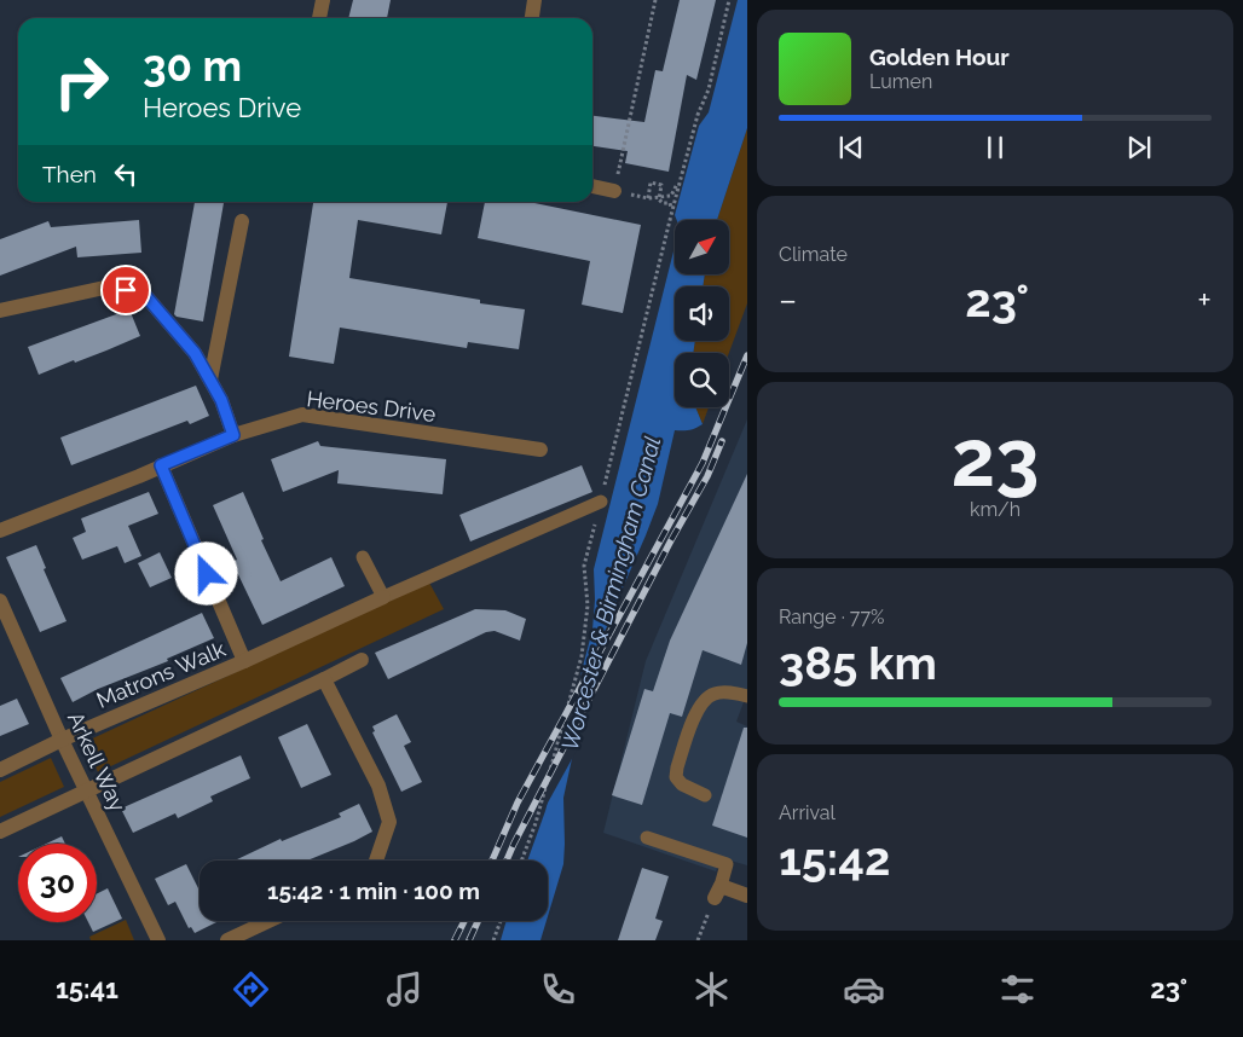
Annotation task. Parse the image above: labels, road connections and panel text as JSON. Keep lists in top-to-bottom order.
{
  "streets": {
    "street": ["Heroes Drive", "Matrons Walk", "Arkell Way"]
  },
  "crossings": [
    ["Heroes Drive", "Matrons Walk"],
    ["Matrons Walk", "Arkell Way"]
  ],
  "water": ["Worcester & Birmingham Canal"],
  "north": "top right",
  "page": {
    "turn": ["30 m", "Heroes Drive"],
    "song": ["Golden Hour", "Lumen"],
    "then": "Then",
    "tile": [
      "Climate",
      ["23", "km/h"],
      ["Range · 77%", "385 km"],
      ["Arrival", "15:42"]
    ],
    "heat": ["−", "23°", "+"],
    "limit": "30",
    "trip": "15:42 · 1 min · 100 m",
    "tabs": ["15:41", "23°"]
  }
}
